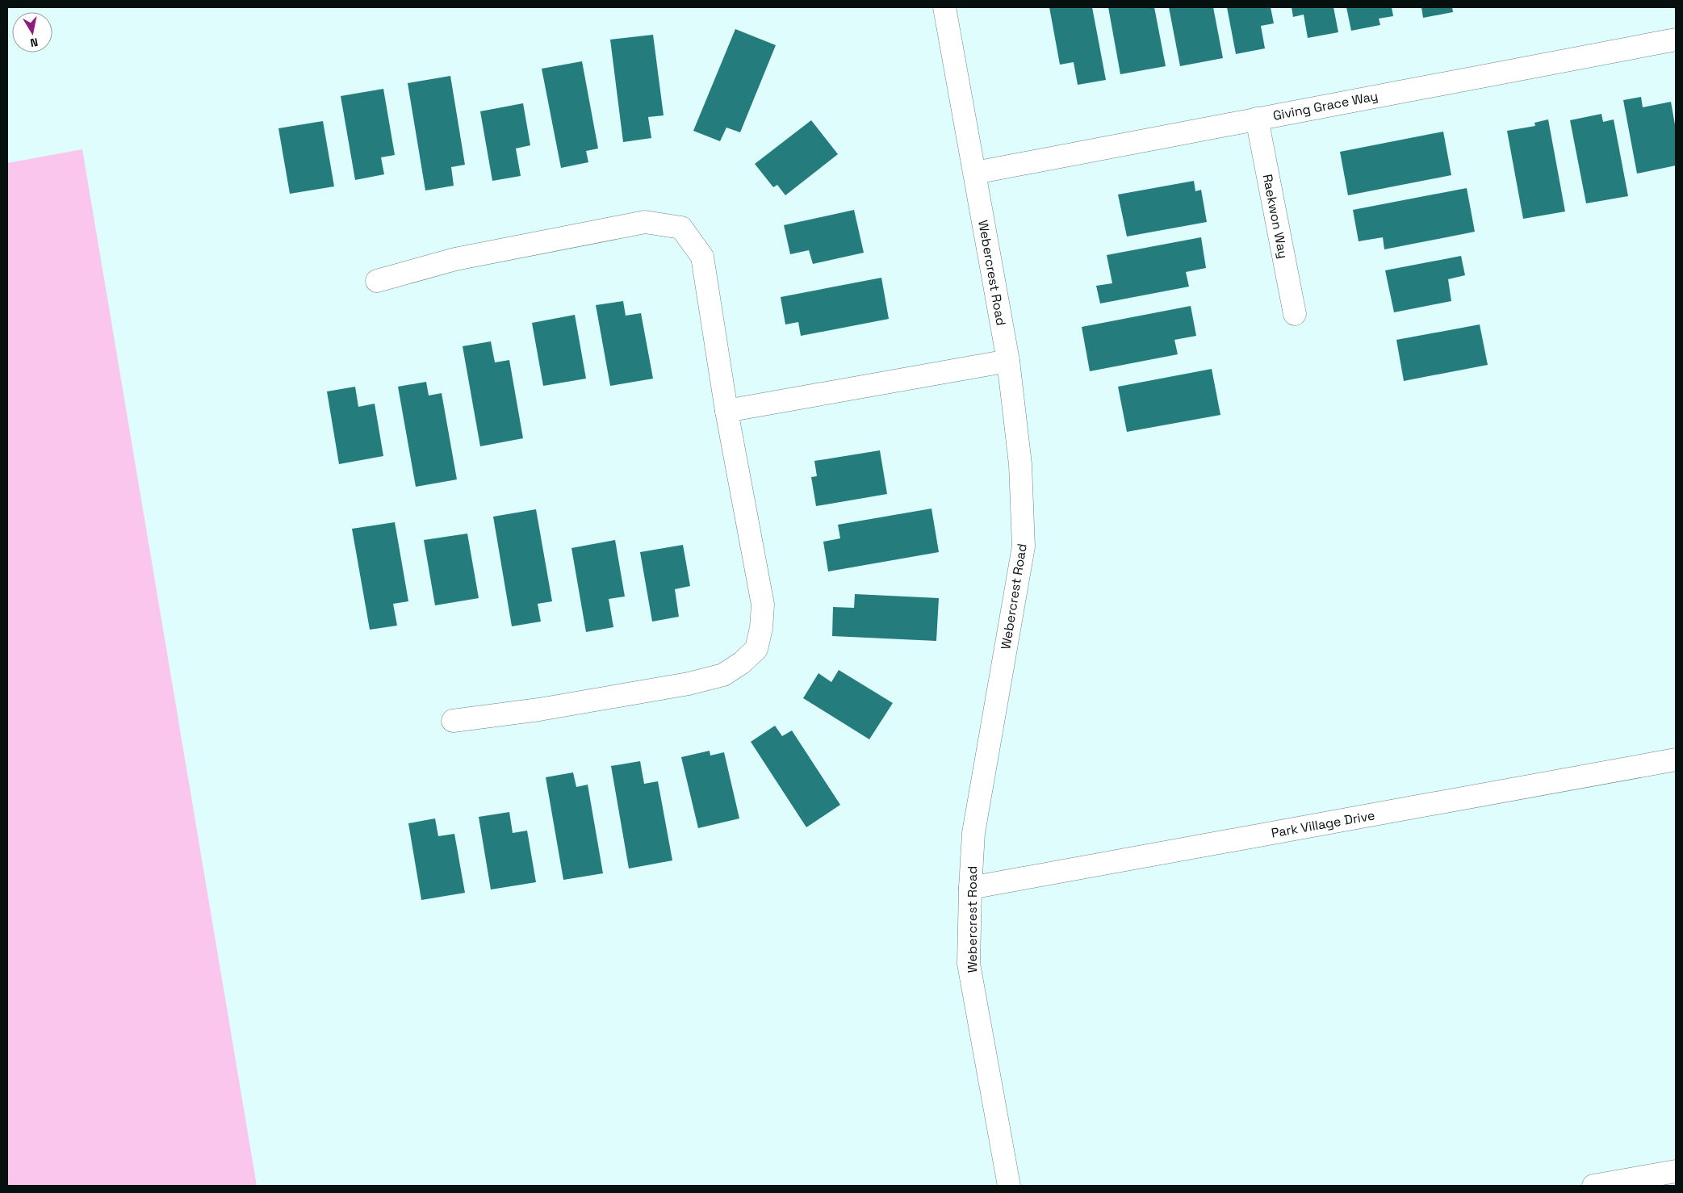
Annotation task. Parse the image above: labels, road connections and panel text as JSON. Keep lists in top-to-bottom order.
{
  "streets": {
    "street": [
      "Giving Grace Way",
      "Raekwon Way",
      "Webercrest Road",
      "Park Village Drive"
    ]
  },
  "crossings": [
    ["Giving Grace Way", "Raekwon Way"],
    ["Giving Grace Way", "Webercrest Road"],
    ["Webercrest Road", "Park Village Drive"]
  ],
  "north": "bottom"
}
